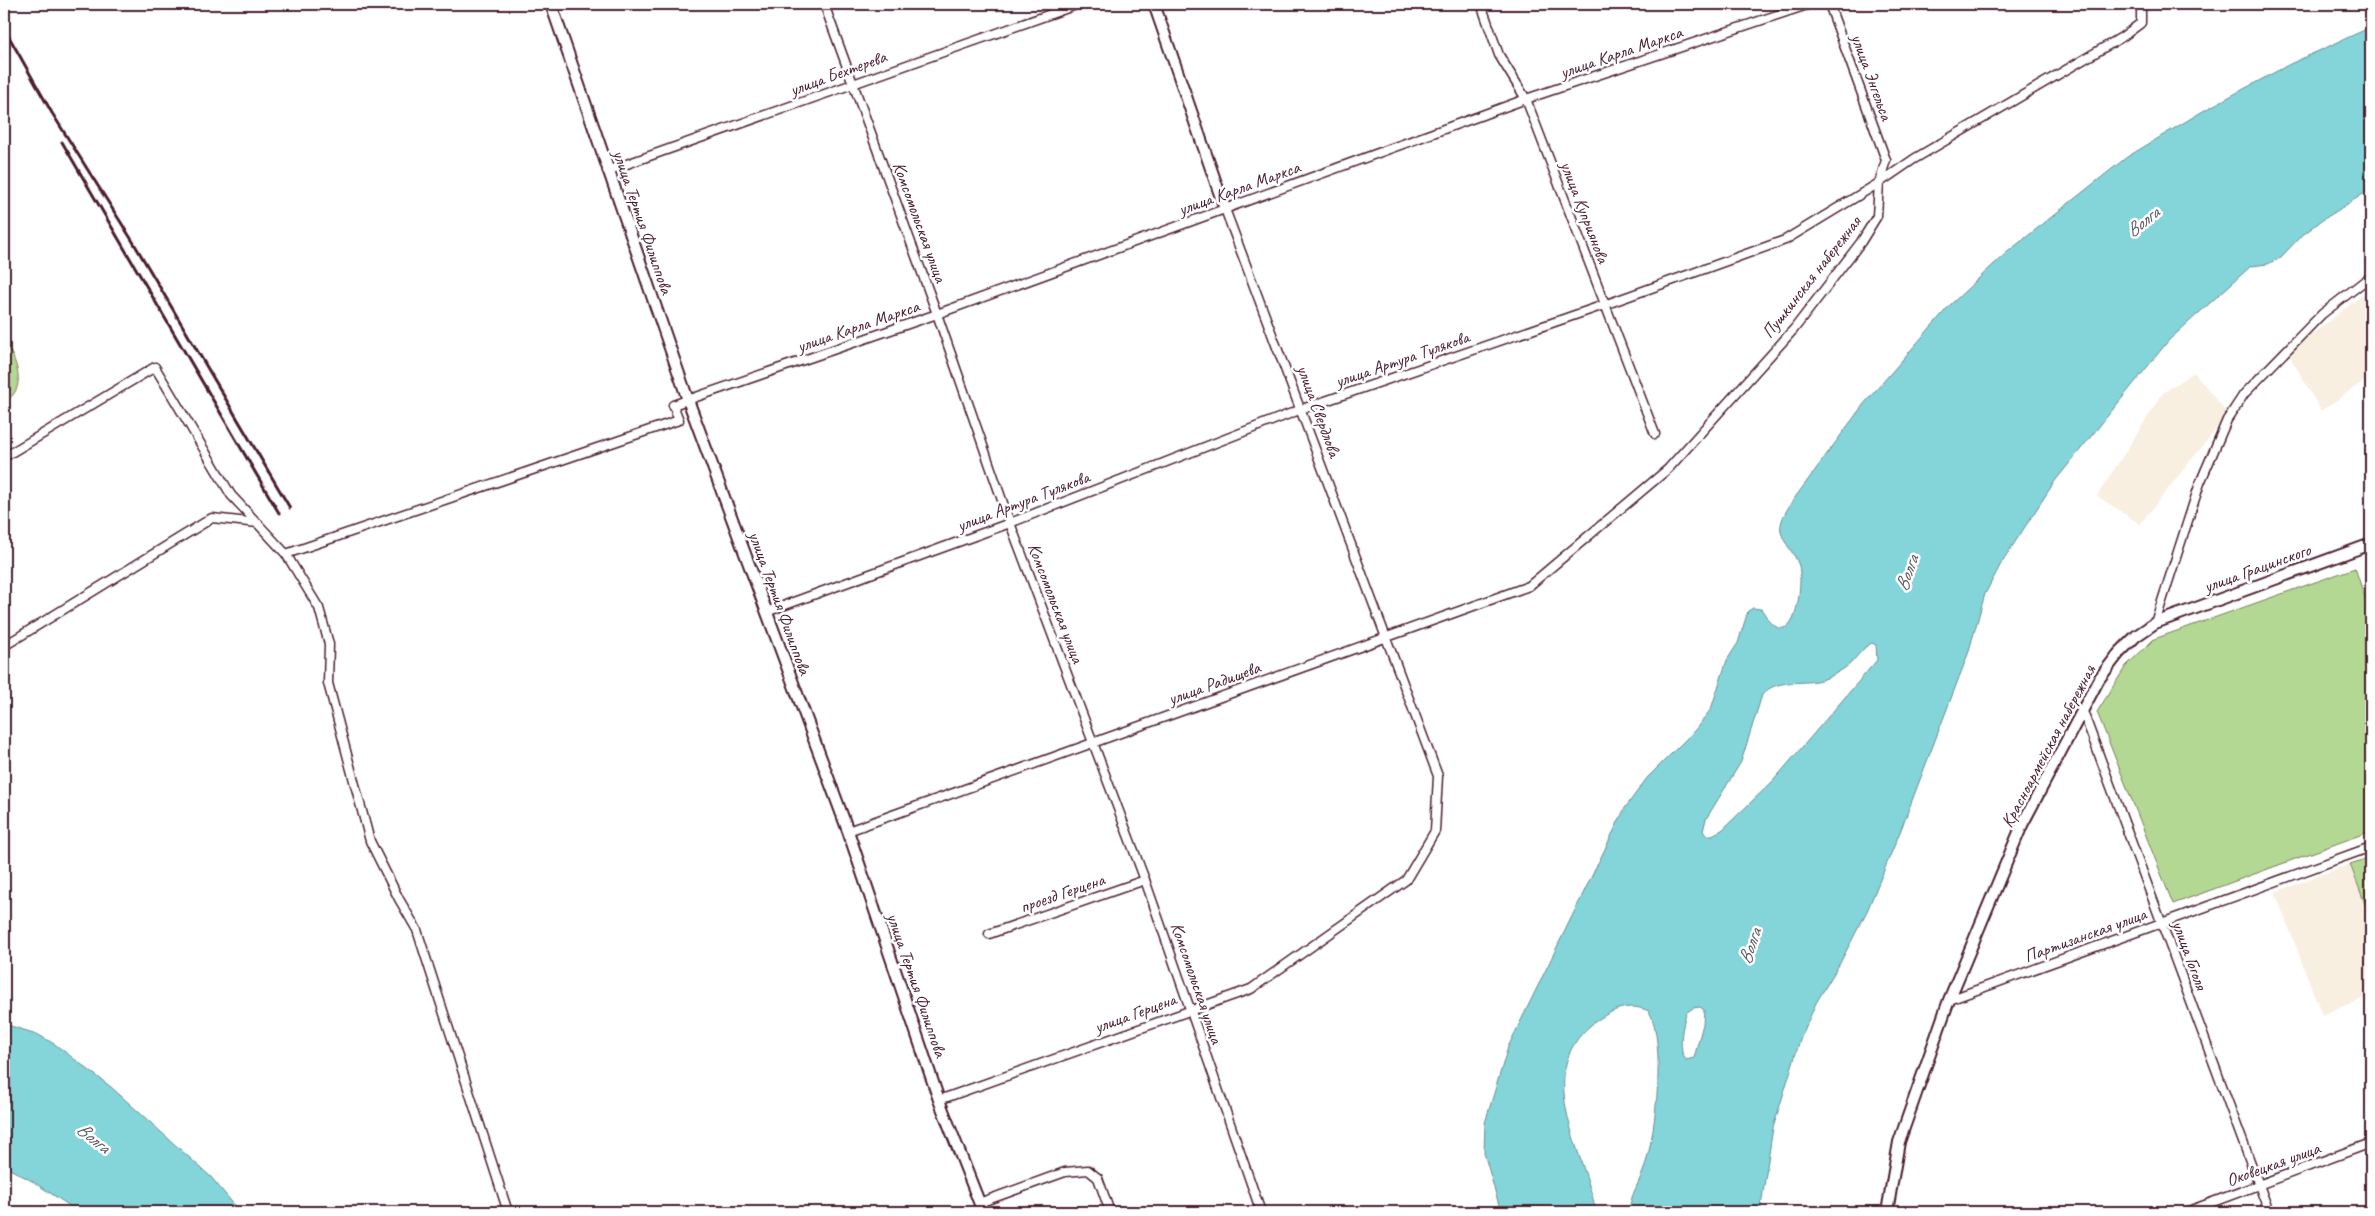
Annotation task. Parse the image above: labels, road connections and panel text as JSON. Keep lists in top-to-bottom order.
{
  "streets": {
    "street": [
      "улица Карла Маркса",
      "улица Бехтерева",
      "улица Энгельса",
      "улица Куприянова",
      "улица Тертия Филиппова",
      "Комсомольская улица",
      "Пушкинская набережная",
      "улица Артура Тулякова",
      "улица Свердлова",
      "улица Грацинского",
      "улица Радищева",
      "Красноармейская набережная",
      "проезд Герцена",
      "Партизанская улица",
      "улица Гоголя",
      "улица Герцена",
      "Оковецкая улица"
    ]
  },
  "crossings": [
    ["улица Карла Маркса", "улица Куприянова"],
    ["улица Карла Маркса", "улица Тертия Филиппова"],
    ["улица Карла Маркса", "Комсомольская улица"],
    ["улица Карла Маркса", "улица Свердлова"],
    ["улица Бехтерева", "улица Тертия Филиппова"],
    ["улица Бехтерева", "Комсомольская улица"],
    ["улица Энгельса", "Пушкинская набережная"],
    ["улица Энгельса", "улица Артура Тулякова"],
    ["улица Куприянова", "улица Артура Тулякова"],
    ["улица Тертия Филиппова", "улица Артура Тулякова"],
    ["улица Тертия Филиппова", "улица Радищева"],
    ["улица Тертия Филиппова", "улица Герцена"],
    ["Комсомольская улица", "улица Артура Тулякова"],
    ["Комсомольская улица", "улица Радищева"],
    ["Комсомольская улица", "проезд Герцена"],
    ["Комсомольская улица", "улица Герцена"],
    ["Пушкинская набережная", "улица Артура Тулякова"],
    ["Пушкинская набережная", "улица Радищева"],
    ["улица Артура Тулякова", "улица Свердлова"],
    ["улица Свердлова", "улица Радищева"],
    ["улица Свердлова", "улица Герцена"],
    ["улица Грацинского", "Красноармейская набережная"],
    ["Красноармейская набережная", "Партизанская улица"],
    ["Красноармейская набережная", "улица Гоголя"],
    ["Партизанская улица", "улица Гоголя"],
    ["улица Гоголя", "Оковецкая улица"]
  ],
  "water": ["Волга"]
}
